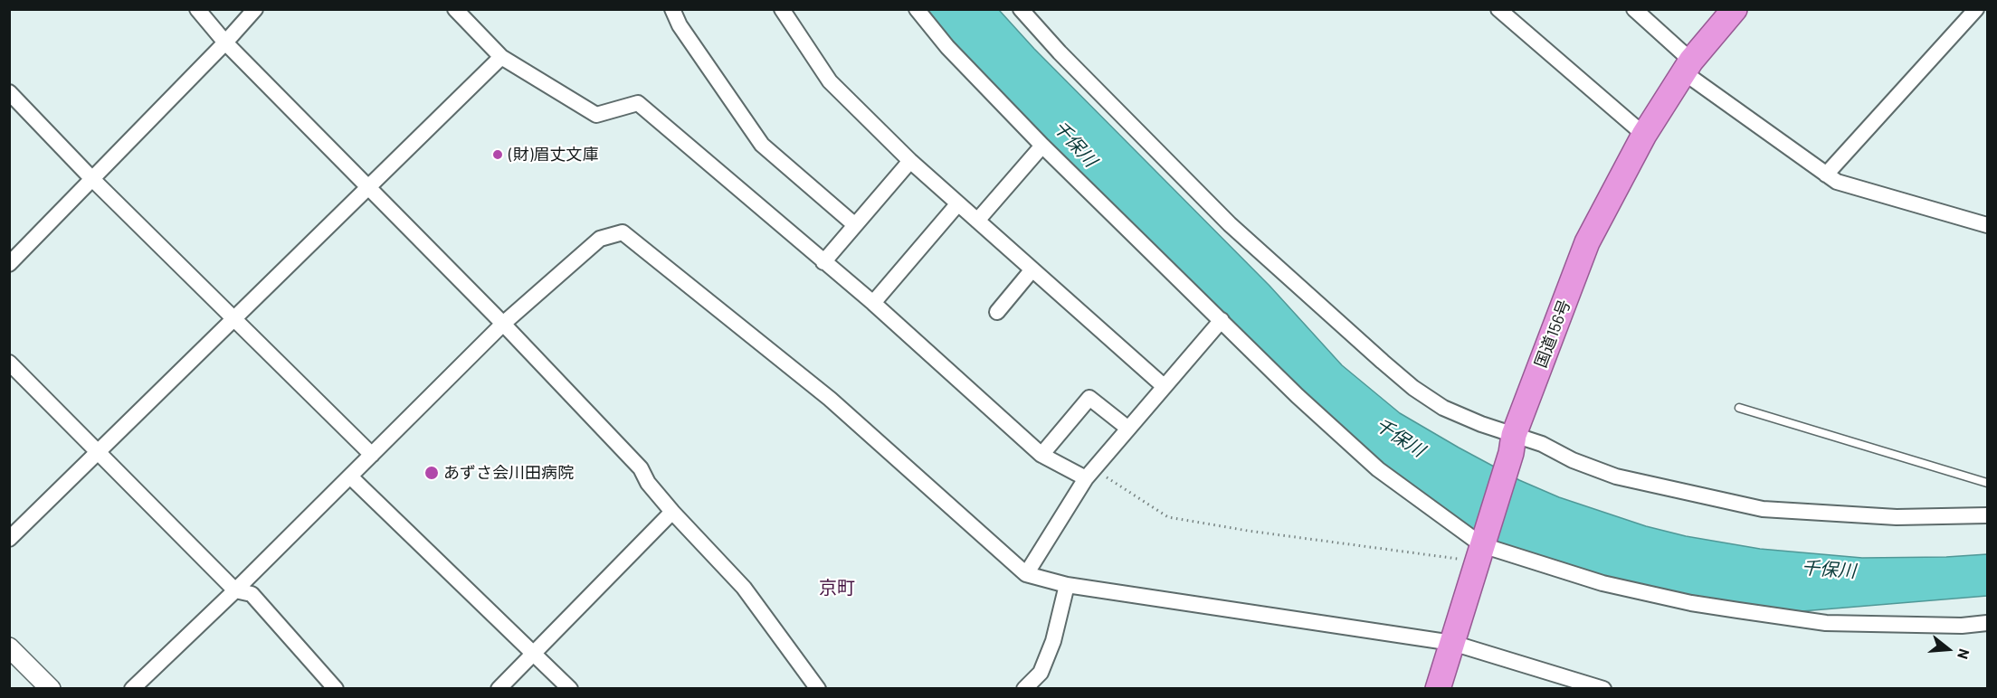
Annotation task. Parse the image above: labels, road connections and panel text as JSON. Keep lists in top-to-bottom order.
{
  "streets": {
    "highway": ["国道156号"]
  },
  "districts": ["京町"],
  "water": ["千保川"],
  "places": ["(財)眉丈文庫", "あずさ会川田病院"],
  "north": "right"
}
